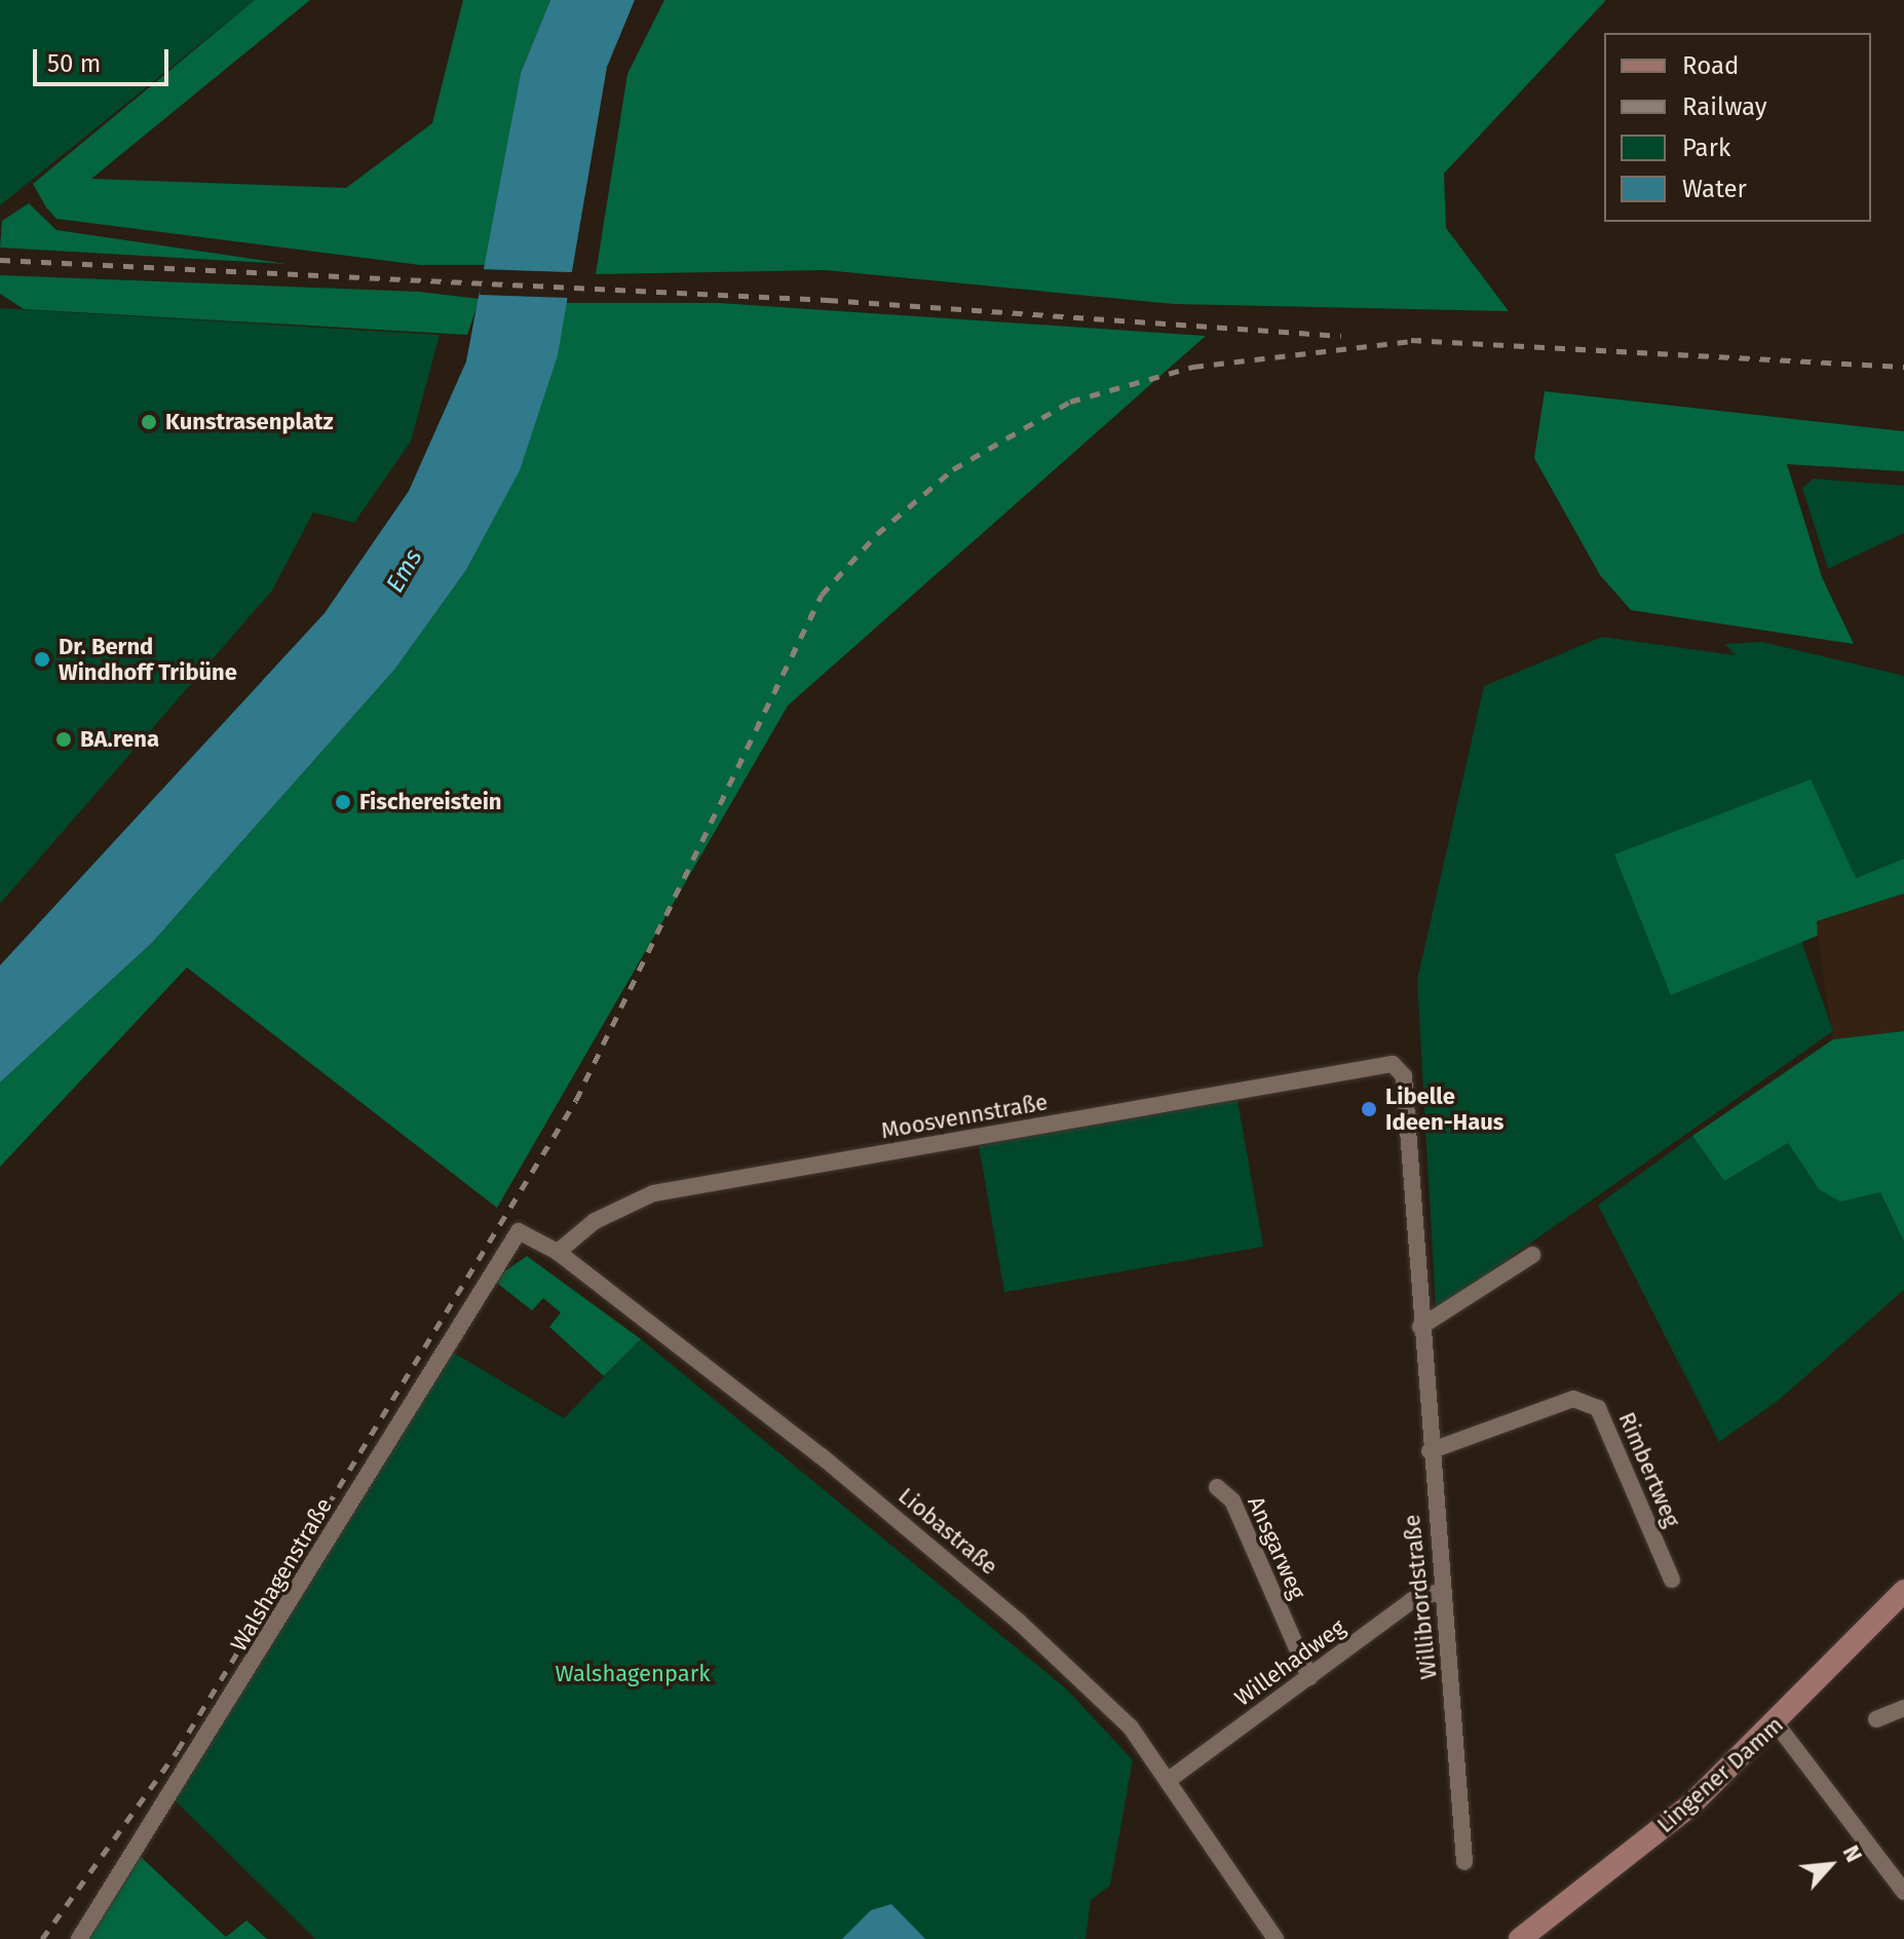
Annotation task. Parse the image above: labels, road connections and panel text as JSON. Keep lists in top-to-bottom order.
{
  "streets": {
    "main road": ["Lingener Damm"],
    "street": [
      "Moosvennstraße",
      "Rimbertweg",
      "Liobastraße",
      "Ansgarweg",
      "Walshagenstraße",
      "Willibrordstraße",
      "Willehadweg"
    ]
  },
  "crossings": [
    ["Moosvennstraße", "Liobastraße"],
    ["Moosvennstraße", "Willibrordstraße"],
    ["Rimbertweg", "Willibrordstraße"],
    ["Liobastraße", "Walshagenstraße"],
    ["Liobastraße", "Willehadweg"],
    ["Ansgarweg", "Willehadweg"],
    ["Willibrordstraße", "Willehadweg"]
  ],
  "water": ["Ems"],
  "parks": ["Walshagenpark"],
  "places": [
    "Kunstrasenplatz",
    "Dr. Bernd Windhoff Tribüne",
    "BA.rena",
    "Fischereistein",
    "Libelle Ideen-Haus"
  ],
  "legend": [
    "Road",
    "Railway",
    "Park",
    "Water"
  ],
  "scale_bar": "50 m",
  "north": "top right"
}
